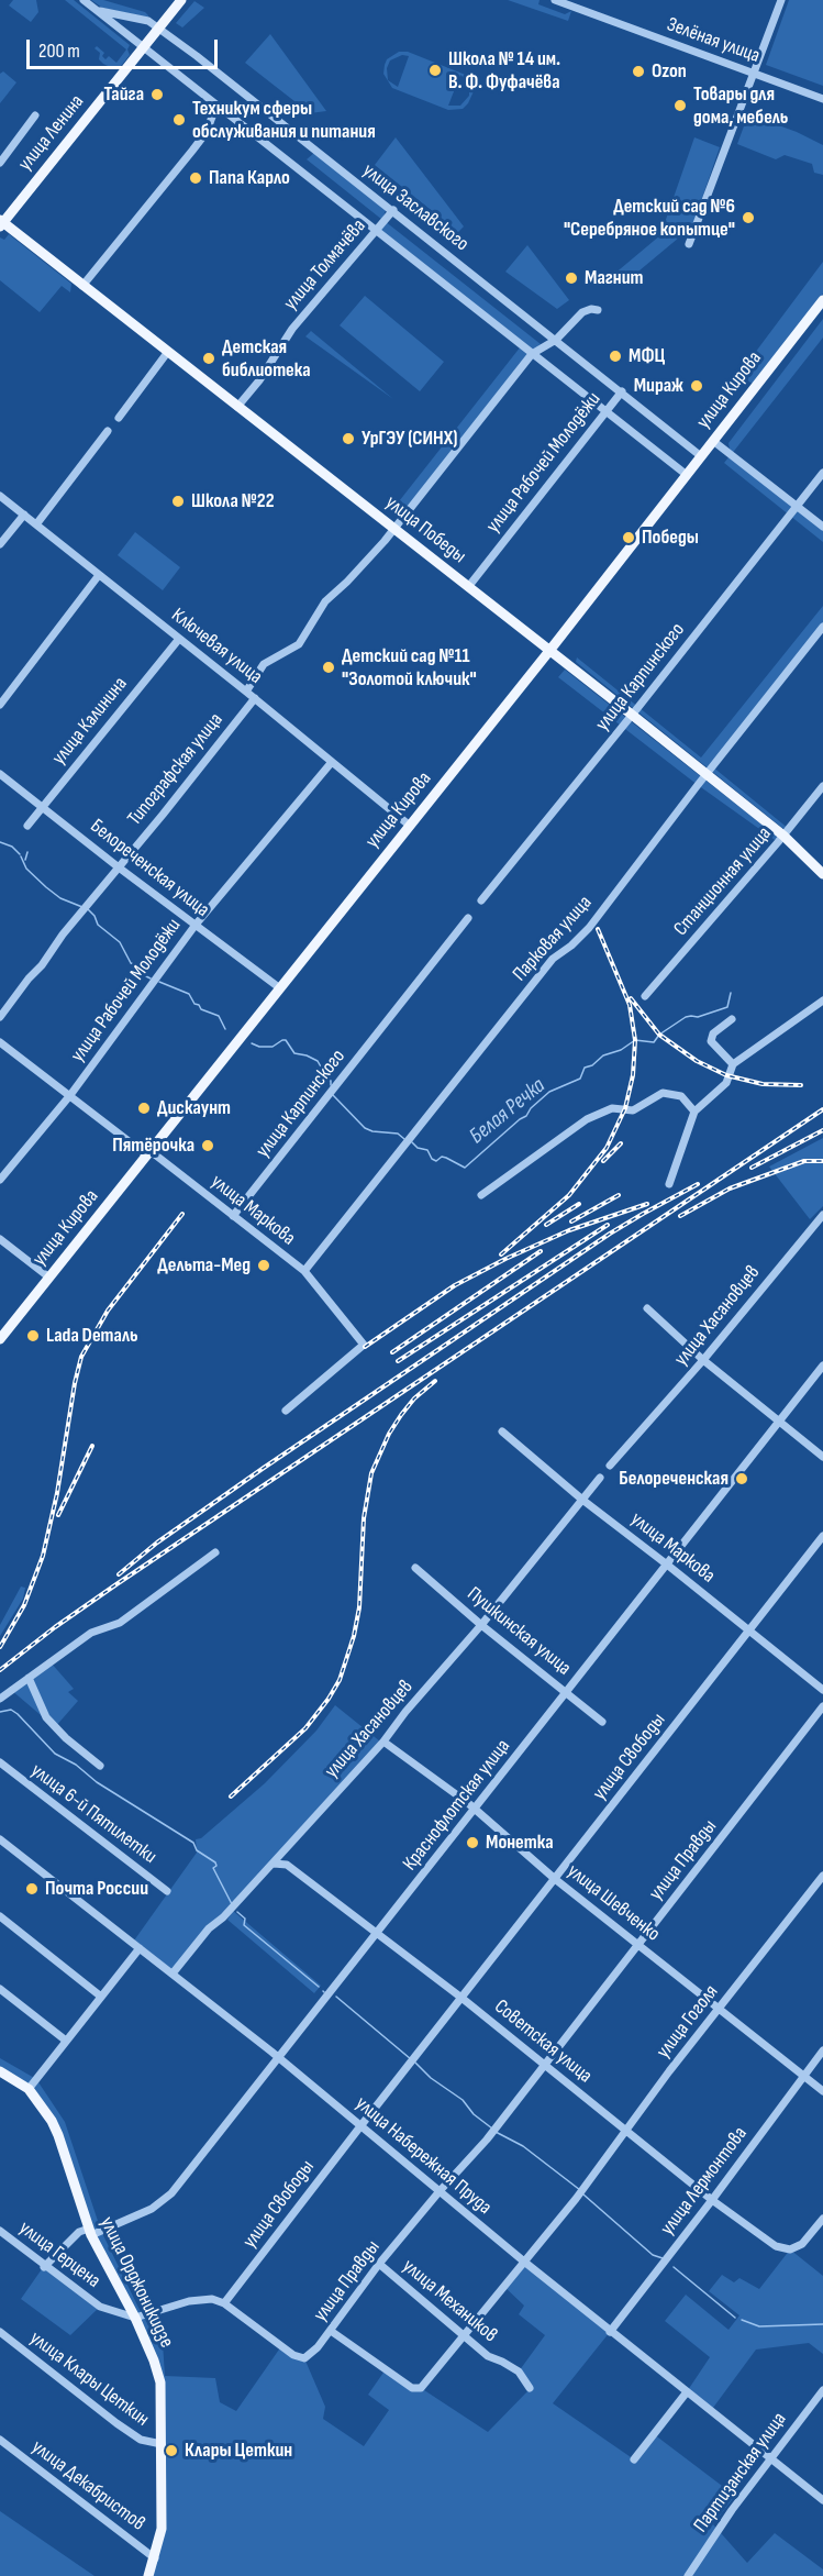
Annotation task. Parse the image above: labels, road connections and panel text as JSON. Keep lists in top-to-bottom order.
{
  "streets": {
    "main road": [
      "улица Ленина",
      "улица Кирова",
      "улица Победы",
      "улица Орджоникидзе"
    ],
    "street": [
      "Зелёная улица",
      "улица Заславского",
      "улица Толмачёва",
      "улица Рабочей Молодёжи",
      "Ключевая улица",
      "улица Карпинского",
      "улица Калинина",
      "Типографская улица",
      "Белореченская улица",
      "Станционная улица",
      "Парковая улица",
      "улица Маркова",
      "улица Хасановцев",
      "Пушкинская улица",
      "улица Свободы",
      "Краснофлотская улица",
      "улица 6-й Пятилетки",
      "улица Правды",
      "улица Шевченко",
      "улица Гоголя",
      "Советская улица",
      "улица Набережная Пруда",
      "улица Лермонтова",
      "улица Герцена",
      "улица Механиков",
      "улица Клары Цеткин",
      "Партизанская улица",
      "улица Декабристов"
    ]
  },
  "crossings": [
    ["улица Ленина", "улица Заславского"],
    ["улица Ленина", "улица Победы"],
    ["улица Заславского", "улица Толмачёва"],
    ["улица Заславского", "улица Кирова"],
    ["улица Заславского", "улица Рабочей Молодёжи"],
    ["улица Толмачёва", "улица Победы"],
    ["улица Кирова", "улица Победы"],
    ["улица Кирова", "Ключевая улица"],
    ["улица Кирова", "Белореченская улица"],
    ["улица Кирова", "улица Маркова"],
    ["улица Рабочей Молодёжи", "улица Победы"],
    ["улица Рабочей Молодёжи", "Ключевая улица"],
    ["улица Рабочей Молодёжи", "Белореченская улица"],
    ["улица Рабочей Молодёжи", "улица Маркова"],
    ["улица Победы", "улица Карпинского"],
    ["улица Победы", "Станционная улица"],
    ["улица Победы", "Парковая улица"],
    ["Ключевая улица", "улица Калинина"],
    ["Ключевая улица", "Типографская улица"],
    ["улица Карпинского", "улица Маркова"],
    ["улица Калинина", "Белореченская улица"],
    ["Типографская улица", "Белореченская улица"],
    ["Парковая улица", "улица Маркова"],
    ["улица Маркова", "улица Хасановцев"],
    ["улица Маркова", "улица Свободы"],
    ["улица Маркова", "Краснофлотская улица"],
    ["улица Хасановцев", "Пушкинская улица"],
    ["улица Хасановцев", "улица Шевченко"],
    ["улица Хасановцев", "Советская улица"],
    ["улица Хасановцев", "улица Набережная Пруда"],
    ["Пушкинская улица", "Краснофлотская улица"],
    ["улица Свободы", "улица Правды"],
    ["улица Свободы", "улица Шевченко"],
    ["улица Свободы", "Советская улица"],
    ["улица Свободы", "улица Набережная Пруда"],
    ["Краснофлотская улица", "улица Шевченко"],
    ["Краснофлотская улица", "Советская улица"],
    ["Краснофлотская улица", "улица Набережная Пруда"],
    ["Краснофлотская улица", "улица Герцена"],
    ["Краснофлотская улица", "улица Орджоникидзе"],
    ["улица Правды", "улица Шевченко"],
    ["улица Правды", "улица Гоголя"],
    ["улица Правды", "Советская улица"],
    ["улица Правды", "улица Набережная Пруда"],
    ["улица Правды", "улица Механиков"],
    ["улица Шевченко", "улица Гоголя"],
    ["улица Шевченко", "улица Лермонтова"],
    ["улица Гоголя", "Советская улица"],
    ["улица Гоголя", "улица Набережная Пруда"],
    ["улица Гоголя", "улица Механиков"],
    ["Советская улица", "улица Лермонтова"],
    ["улица Набережная Пруда", "улица Лермонтова"],
    ["улица Набережная Пруда", "Партизанская улица"],
    ["улица Герцена", "улица Орджоникидзе"],
    ["улица Орджоникидзе", "улица Клары Цеткин"],
    ["улица Орджоникидзе", "улица Декабристов"]
  ],
  "water": ["Белая Речка"],
  "places": [
    "Школа № 14 им. В. Ф. Фуфачёва",
    "Ozon",
    "Тайга",
    "Товары для дома, мебель",
    "Техникум сферы обслуживания и питания",
    "Папа Карло",
    "Детский сад №6 \"Серебряное копытце\"",
    "Магнит",
    "МФЦ",
    "Детская библиотека",
    "Мираж",
    "УрГЭУ (СИНХ)",
    "Школа №22",
    "Победы",
    "Детский сад №11 \"Золотой ключик\"",
    "Дискаунт",
    "Пятёрочка",
    "Дельта-Мед",
    "Lada Dеталь",
    "Белореченская",
    "Монетка",
    "Почта России",
    "Клары Цеткин"
  ],
  "scale_bar": "200 m"
}
